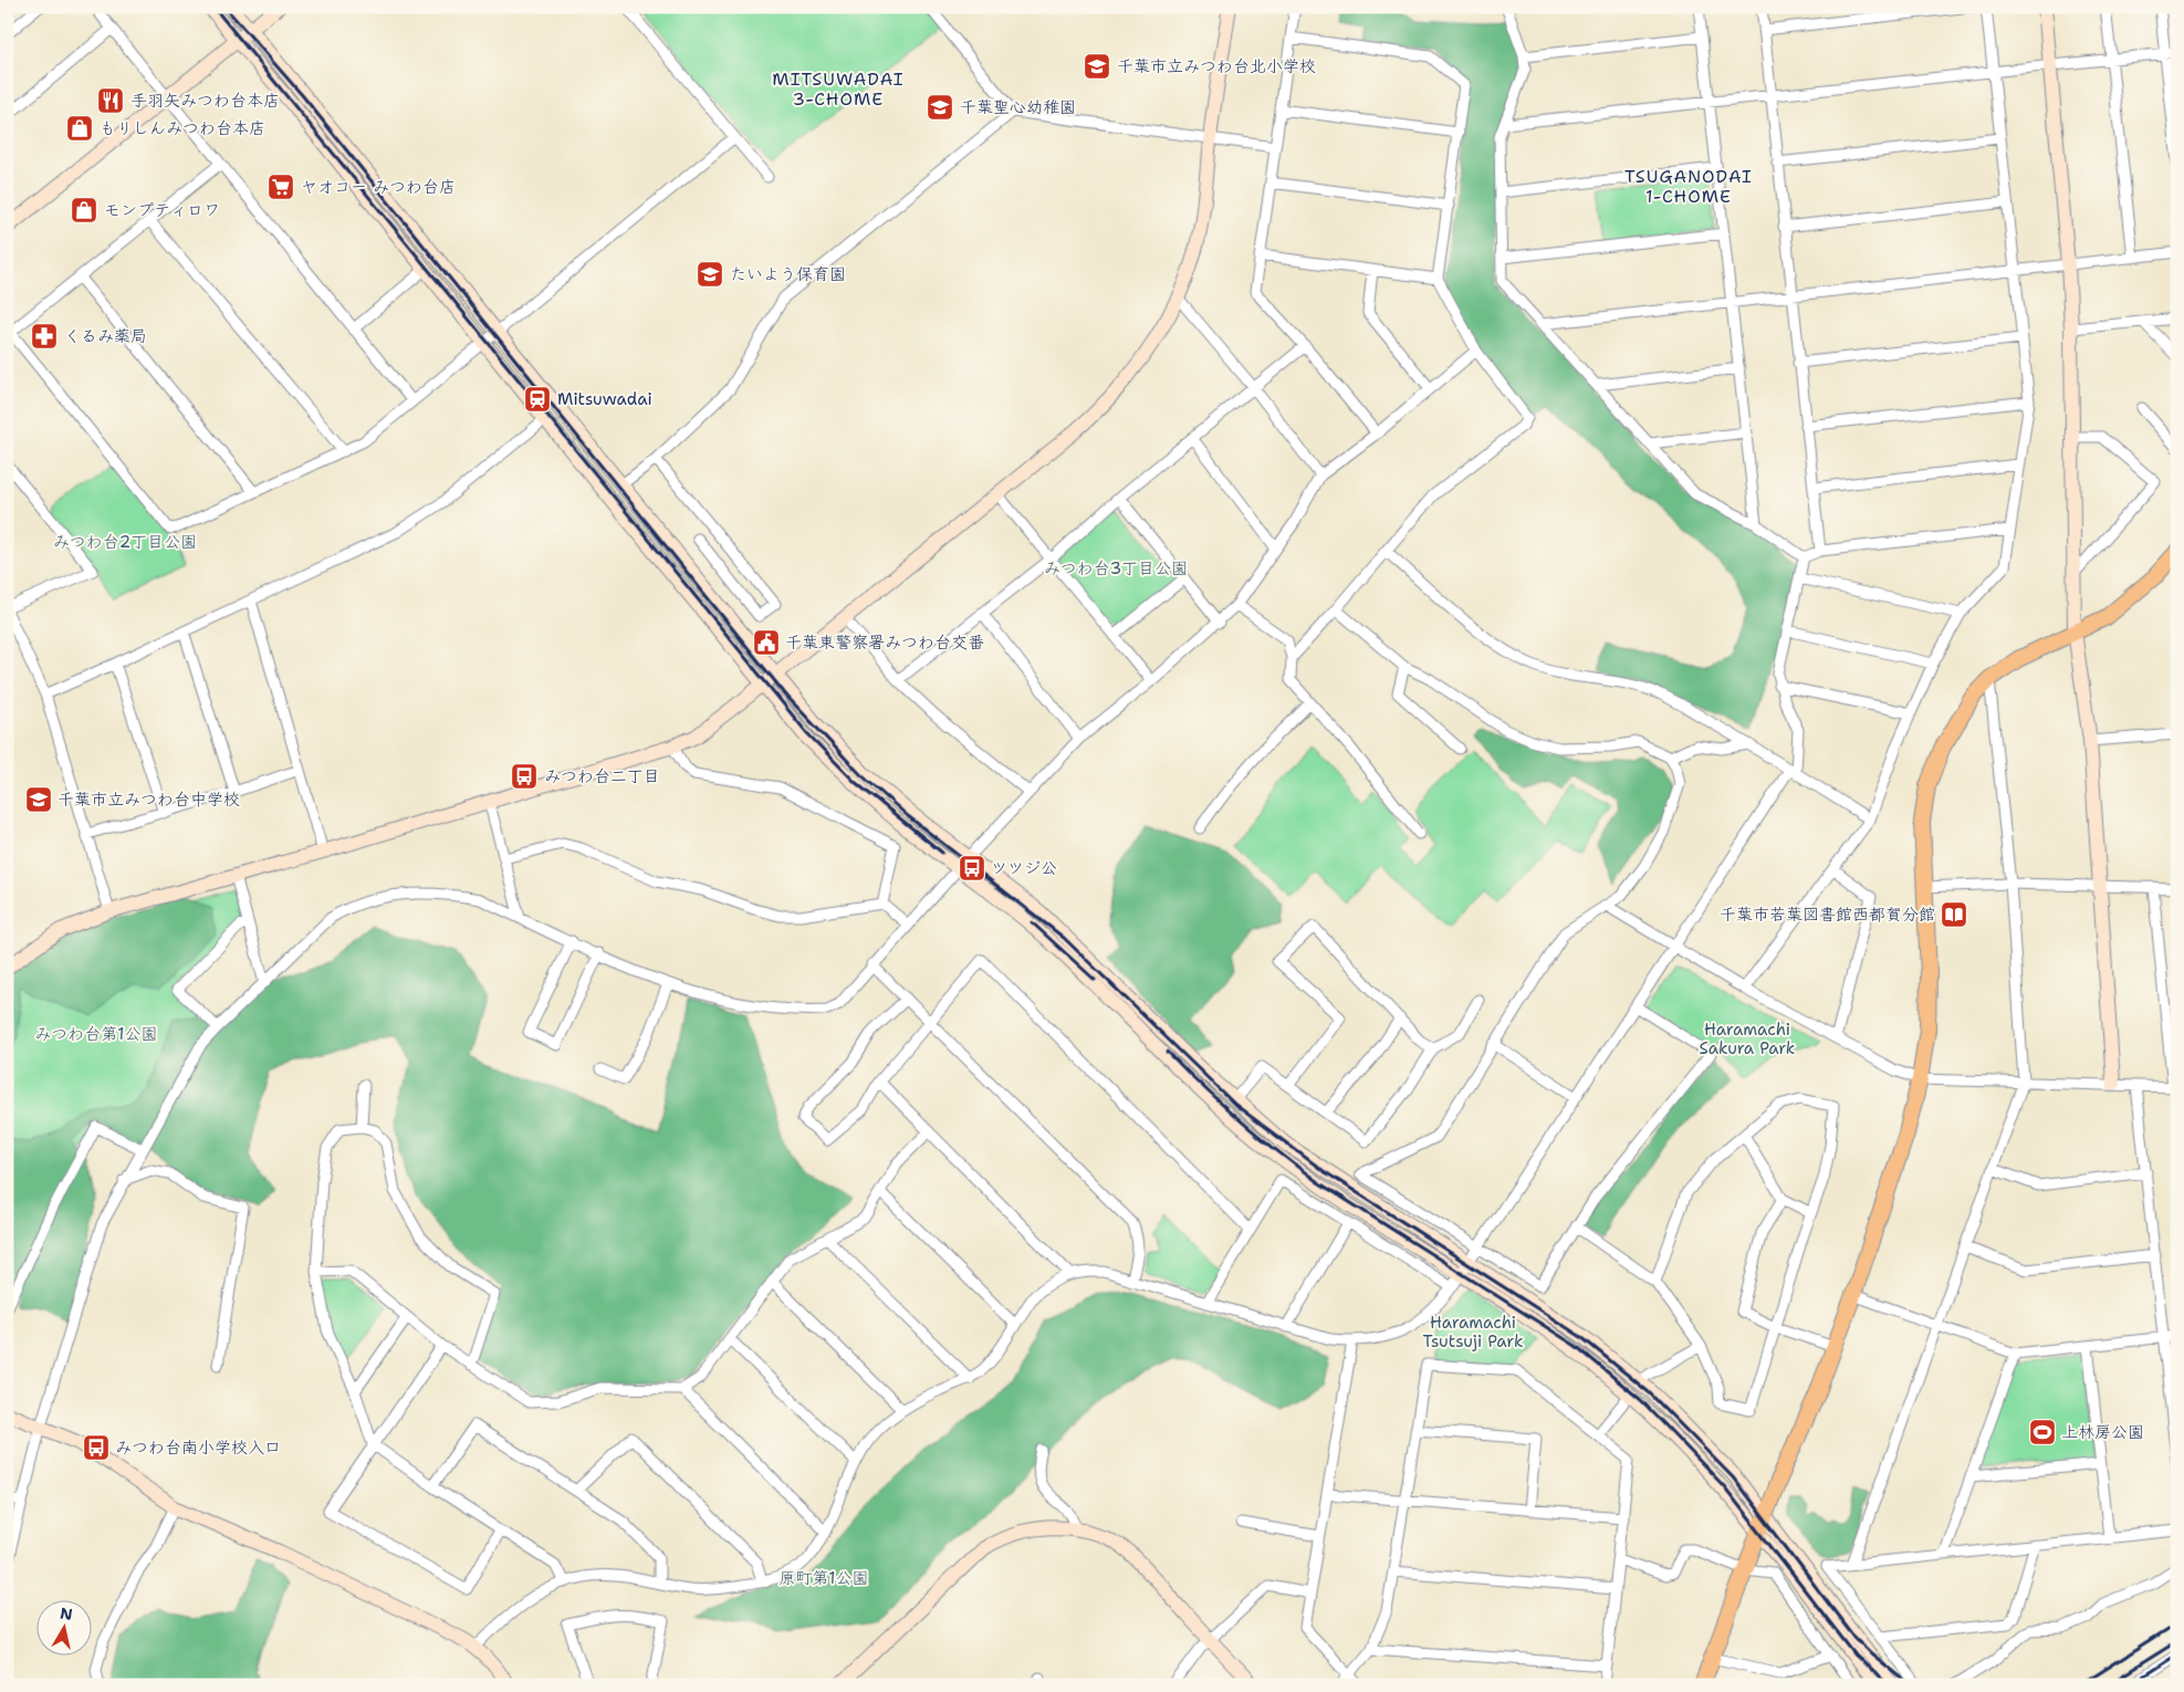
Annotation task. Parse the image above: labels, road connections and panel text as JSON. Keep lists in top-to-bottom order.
{
  "districts": ["MITSUWADAI 3-CHOME", "TSUGANODAI 1-CHOME"],
  "parks": [
    "みつわ台2丁目公園",
    "みつわ台3丁目公園",
    "Haramachi Sakura Park",
    "みつわ台第1公園",
    "Haramachi Tsutsuji Park",
    "原町第1公園"
  ],
  "places": {
    "school or university": [
      "千葉市立みつわ台北小学校",
      "千葉聖心幼稚園",
      "たいよう保育園",
      "千葉市立みつわ台中学校"
    ],
    "restaurant": ["手羽矢みつわ台本店"],
    "shop": ["もりしんみつわ台本店", "モンプティロワ"],
    "supermarket": ["ヤオコー みつわ台店"],
    "pharmacy": ["くるみ薬局"],
    "station": ["Mitsuwadai"],
    "public building": ["千葉東警察署みつわ台交番"],
    "bus stop": ["みつわ台二丁目", "ツツジ公", "みつわ台南小学校入口"],
    "library": ["千葉市若葉図書館西都賀分館"],
    "sports": ["上林房公園"]
  },
  "north": "top"
}
